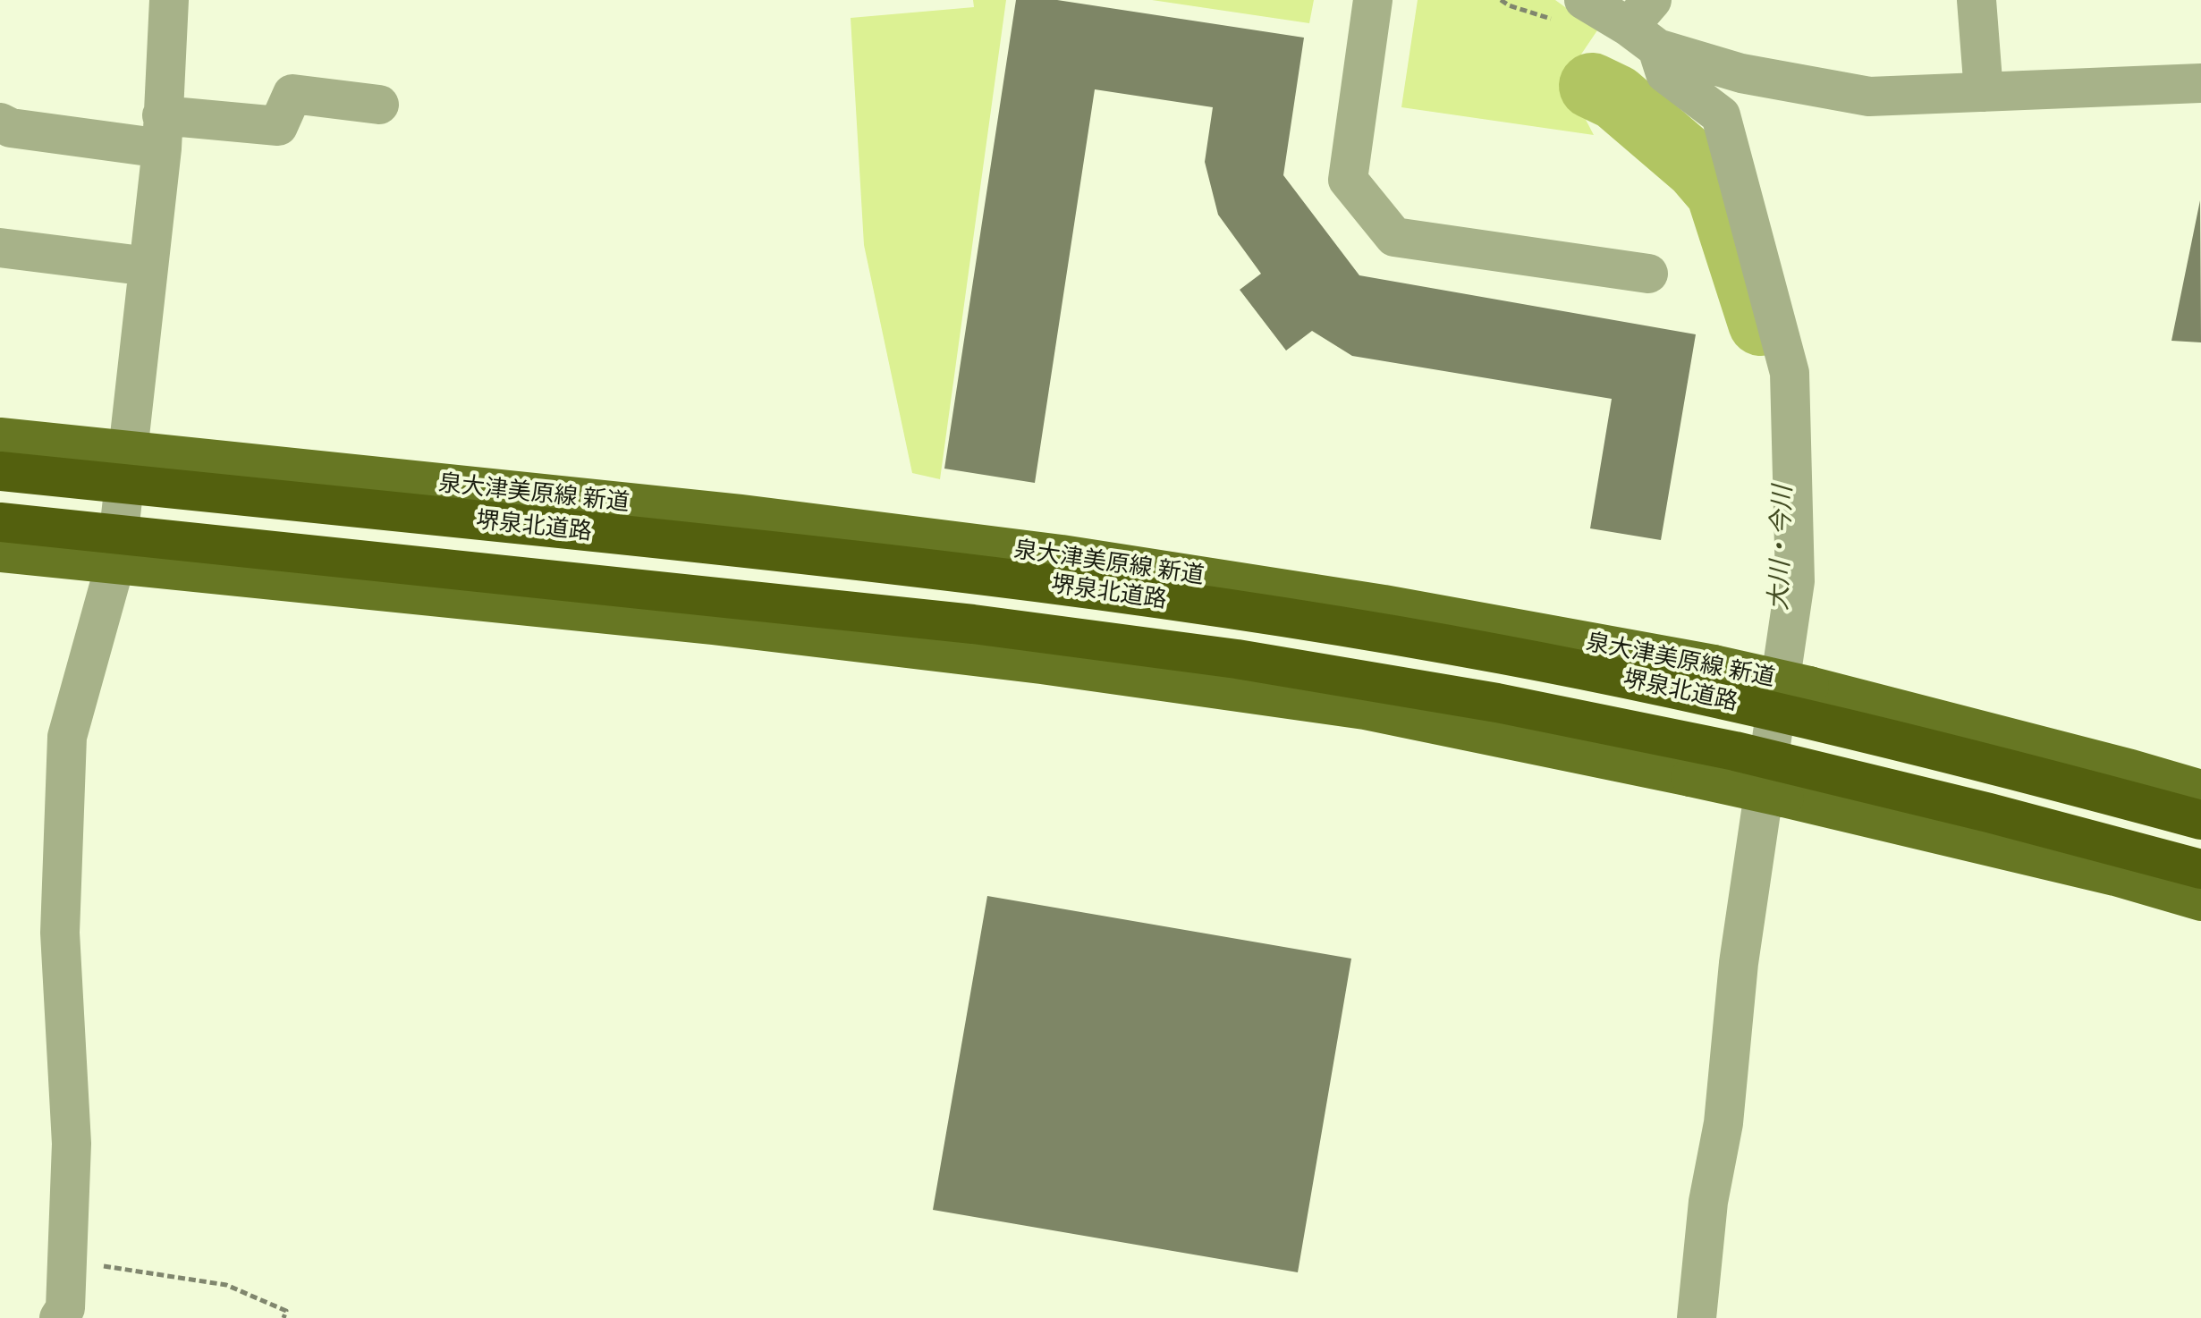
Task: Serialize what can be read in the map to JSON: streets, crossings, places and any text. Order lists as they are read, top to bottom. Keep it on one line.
{"streets":{"highway":["堺泉北道路"],"main road":["泉大津美原線 新道"]},"water":["大川・今川"]}
